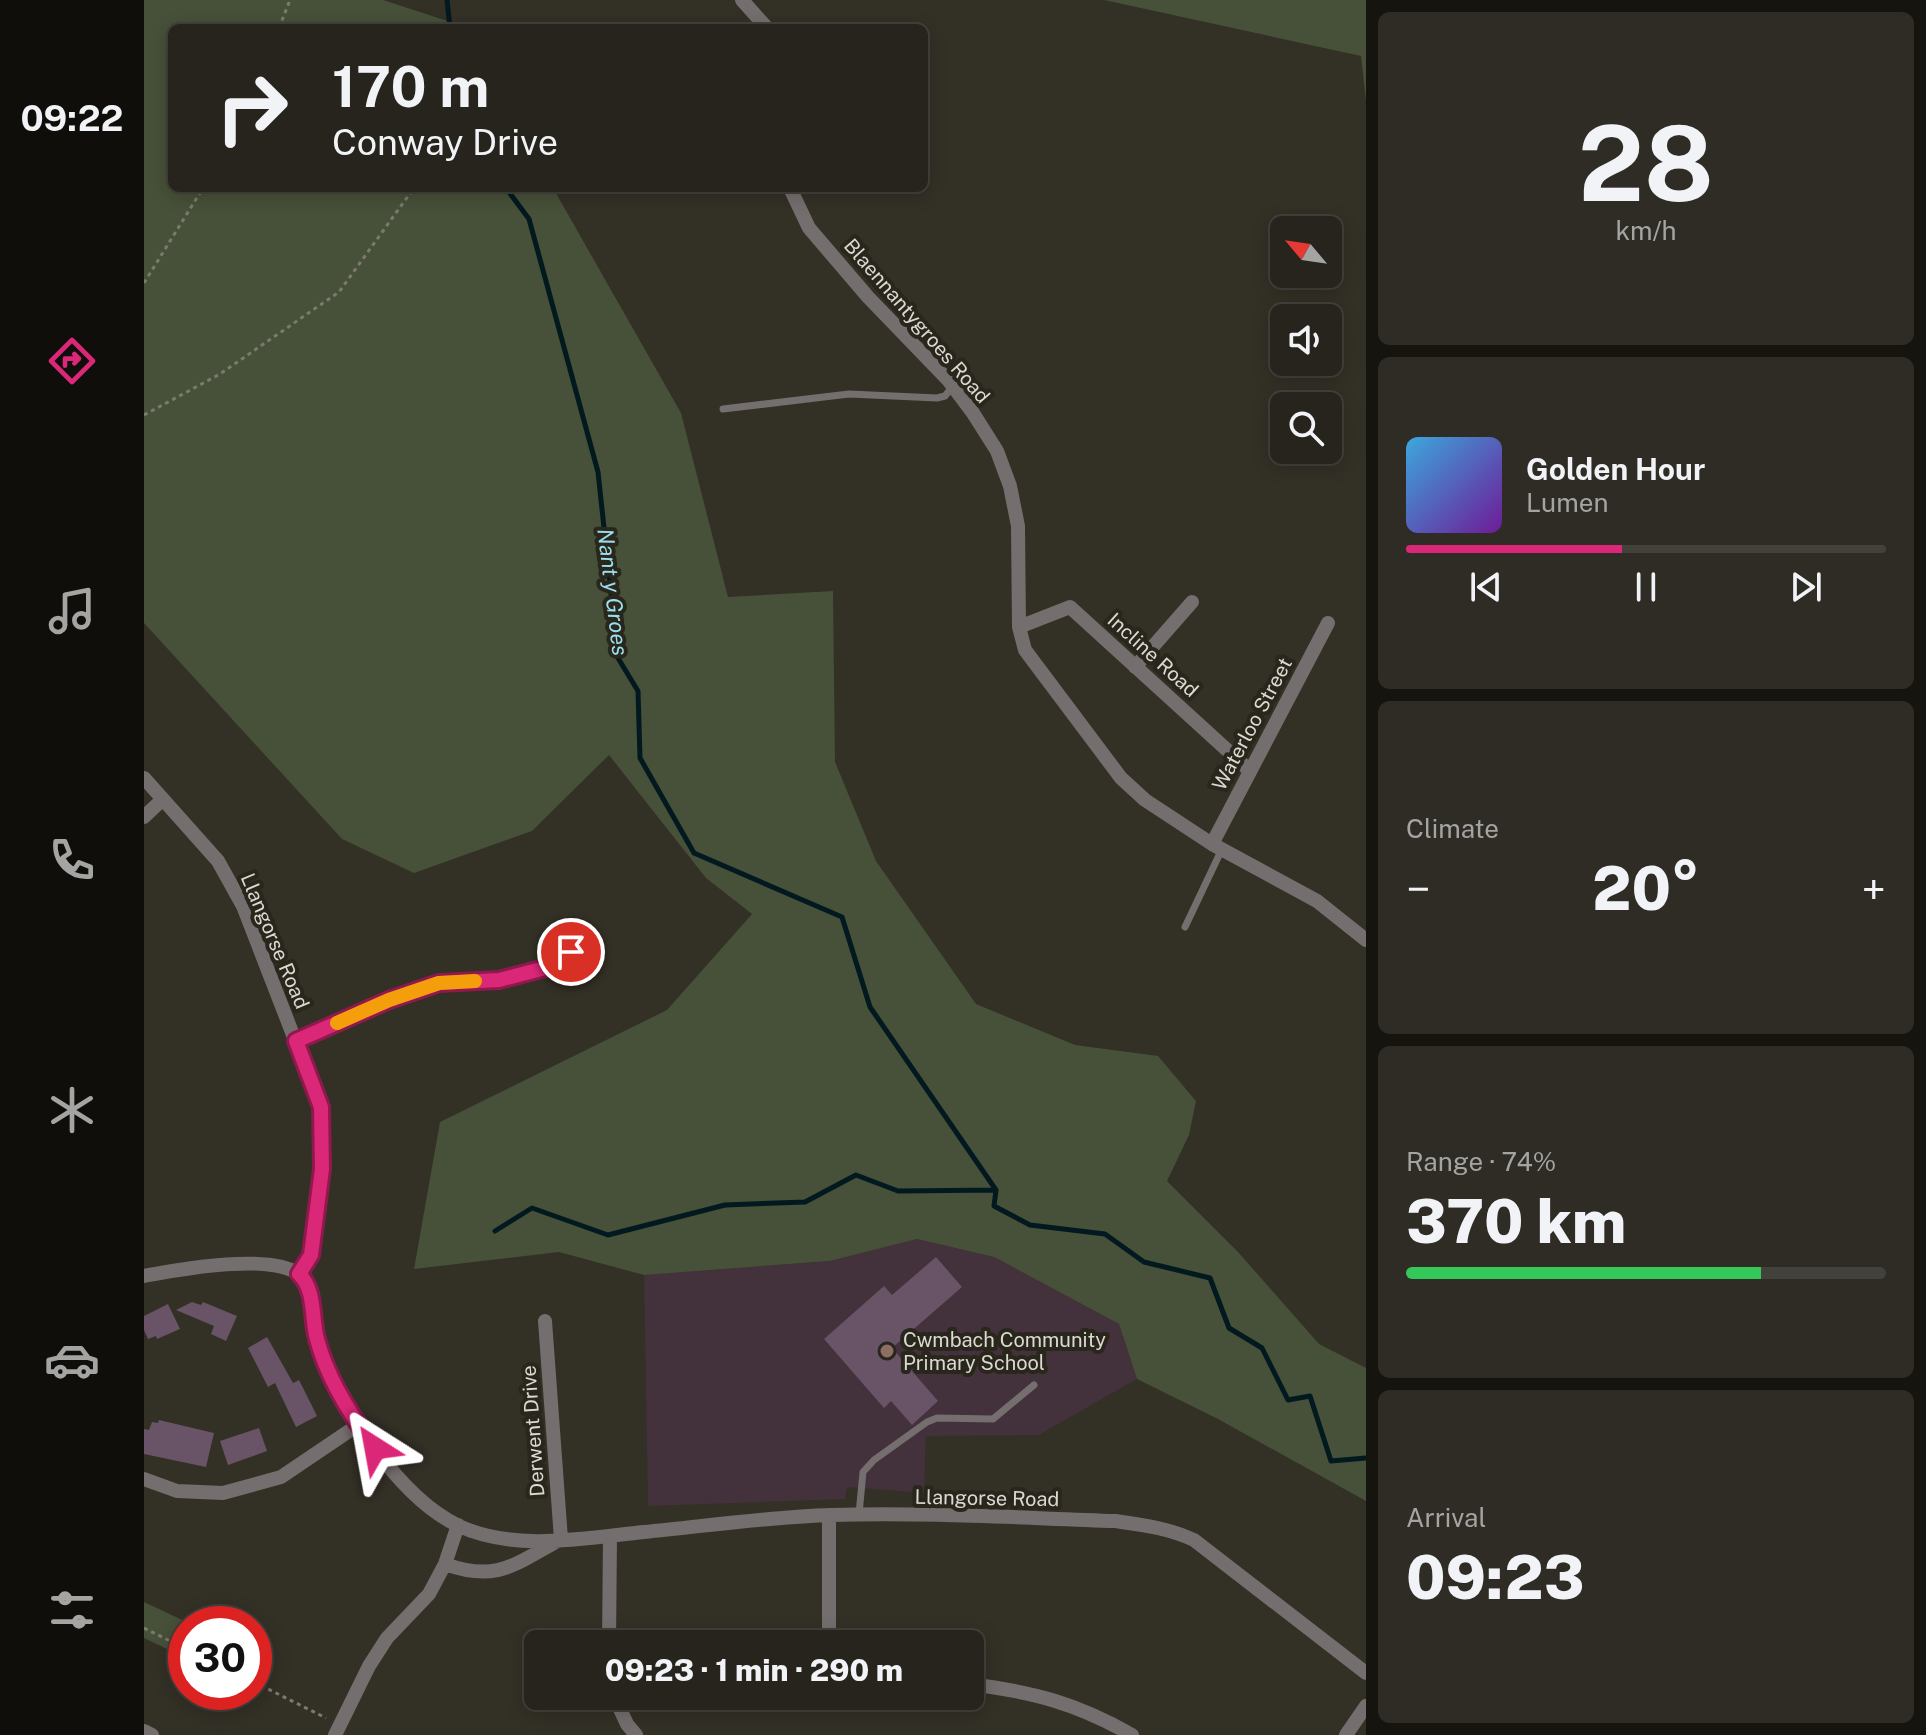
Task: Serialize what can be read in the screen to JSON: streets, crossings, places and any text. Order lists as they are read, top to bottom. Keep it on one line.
{"streets":{"street":["Blaennantygroes Road","Incline Road","Waterloo Street","Llangorse Road","Derwent Drive"]},"crossings":[["Blaennantygroes Road","Incline Road"],["Blaennantygroes Road","Waterloo Street"],["Incline Road","Waterloo Street"],["Llangorse Road","Derwent Drive"]],"water":["Nant y Groes"],"places":["Cwmbach Community Primary School"],"north":"top left","page":{"tabs":"09:22","tile":[["28","km/h"],"Climate",["Range · 74%","370 km"],["Arrival","09:23"]],"turn":["170 m","Conway Drive"],"song":["Golden Hour","Lumen"],"heat":["−","20°","+"],"limit":"30","trip":"09:23 · 1 min · 290 m"}}
